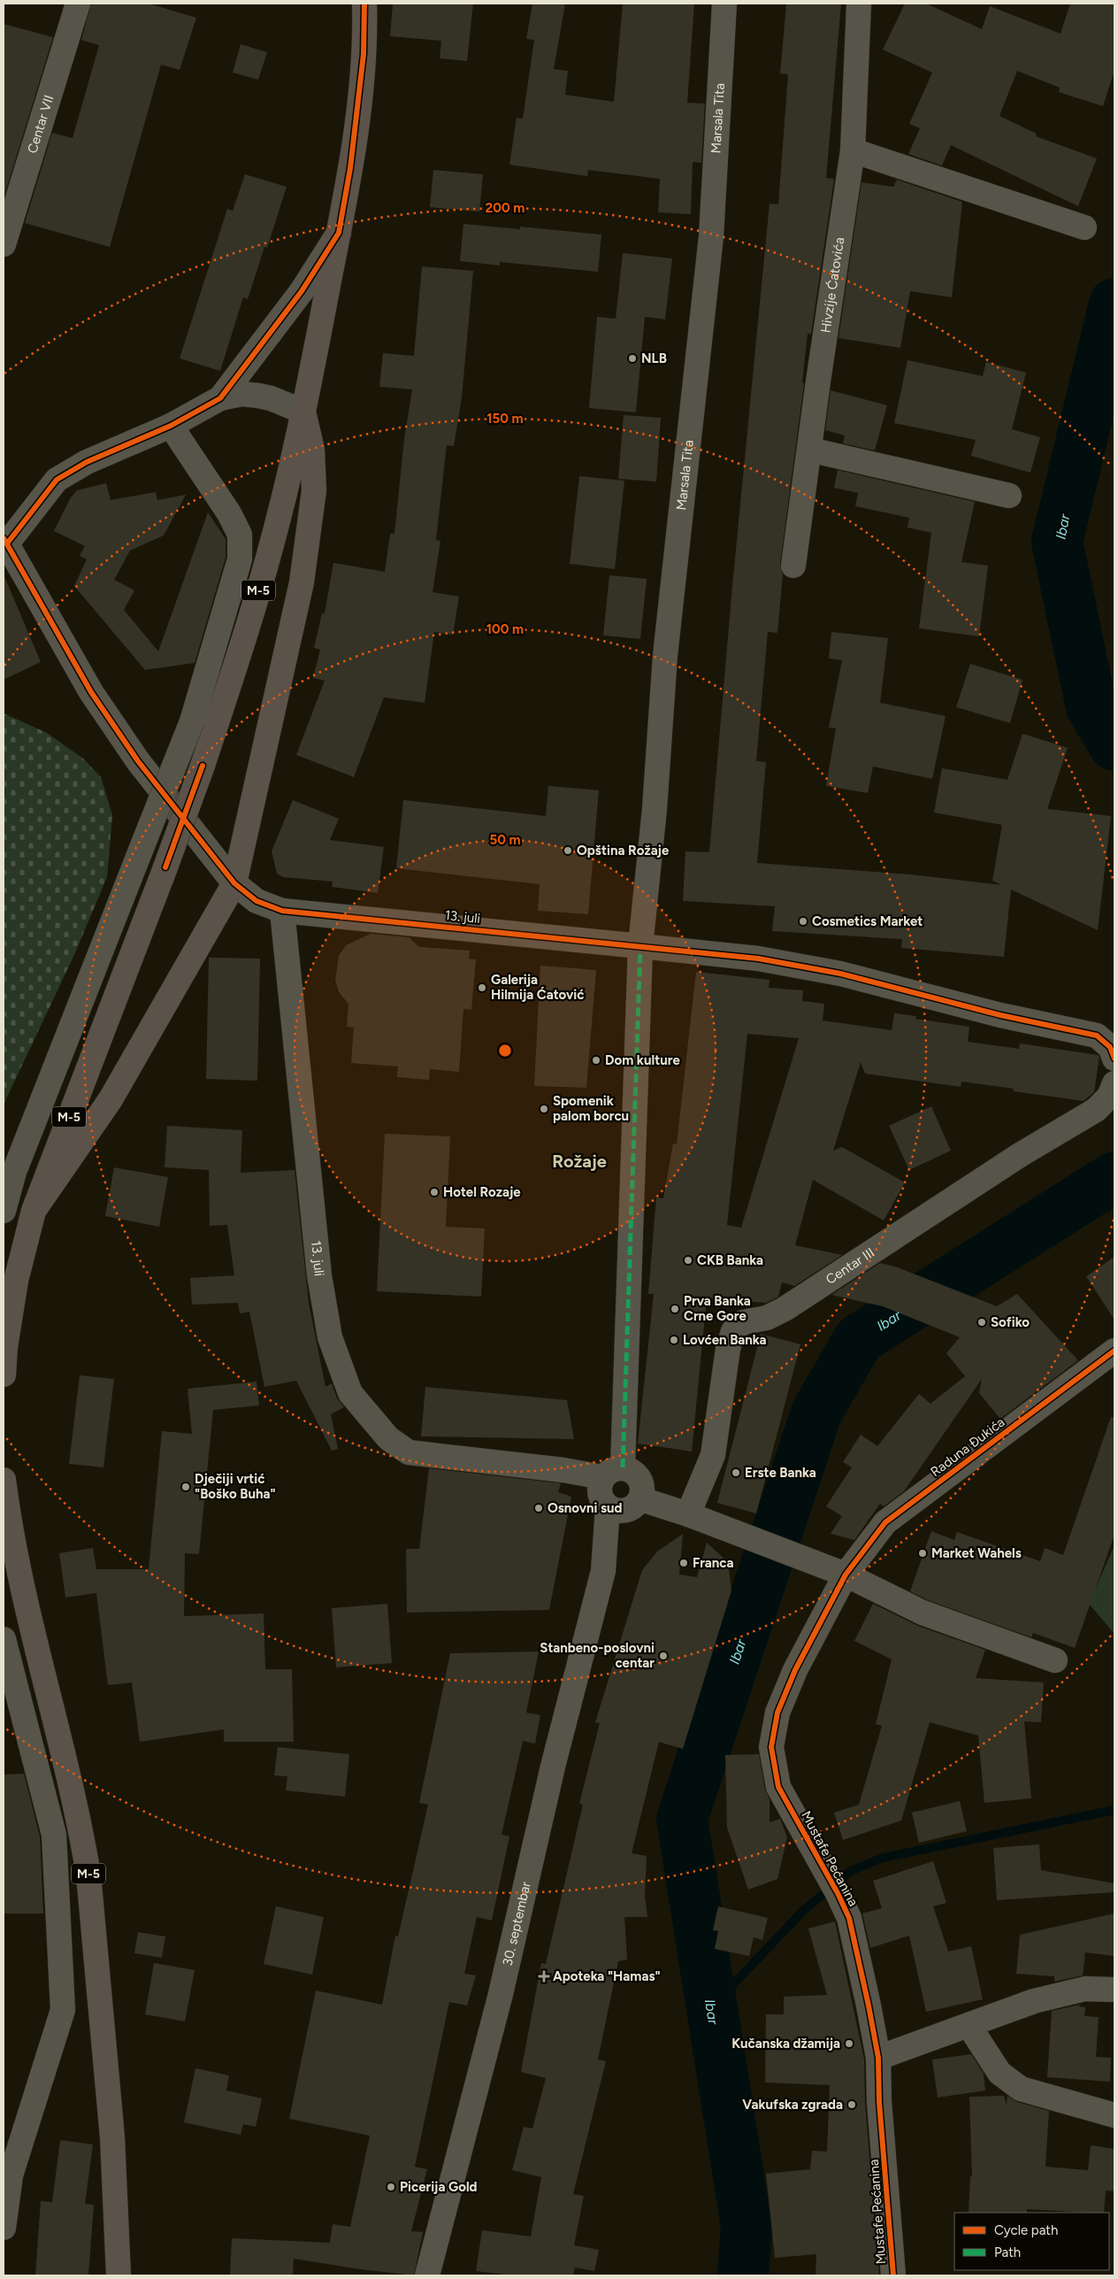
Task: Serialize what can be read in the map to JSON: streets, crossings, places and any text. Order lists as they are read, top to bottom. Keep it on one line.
{"streets":{"main road":["M-5"],"street":["Marsala Tita","Centar VII","Hivzije Ćatovića","13. juli","Centar III","Raduna Ðukića","Mustafe Pećanina","30. septembar"]},"crossings":[["Marsala Tita","13. juli"],["Marsala Tita","30. septembar"],["13. juli","30. septembar"],["Raduna Ðukića","Mustafe Pećanina"]],"districts":["Rožaje"],"water":["Ibar"],"places":{"other":["NLB","Opština Rožaje","Cosmetics Market","Galerija Hilmija Ćatović","Dom kulture","Spomenik palom borcu","Hotel Rozaje","CKB Banka","Prva Banka Crne Gore","Sofiko","Lovćen Banka","Erste Banka","Dječiji vrtić \"Boško Buha\"","Osnovni sud","Market Wahels","Franca","Stanbeno-poslovni centar","Kučanska džamija","Vakufska zgrada","Picerija Gold"],"health":["Apoteka \"Hamas\""]},"legend":["Cycle path","Path"],"rings":["200 m","150 m","100 m","50 m"]}
